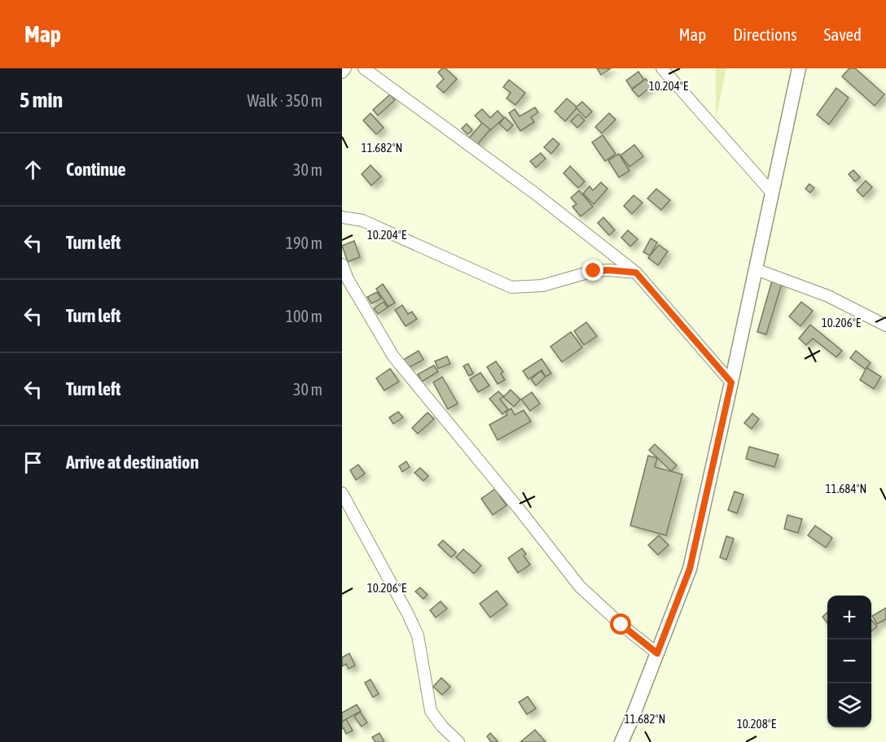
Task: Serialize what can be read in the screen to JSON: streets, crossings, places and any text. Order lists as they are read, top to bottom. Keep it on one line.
{"page":{"header":"Map","nav":["Map","Directions","Saved"],"heading":["5 min","Walk · 350 m"],"list":[["Continue","30 m"],["Turn left","190 m"],["Turn left","100 m"],["Turn left","30 m"],"Arrive at destination"],"map_buttons":["+","−"]},"coordinates":["10.204°E","11.682°N","10.206°E","11.684°N","10.208°E"]}
